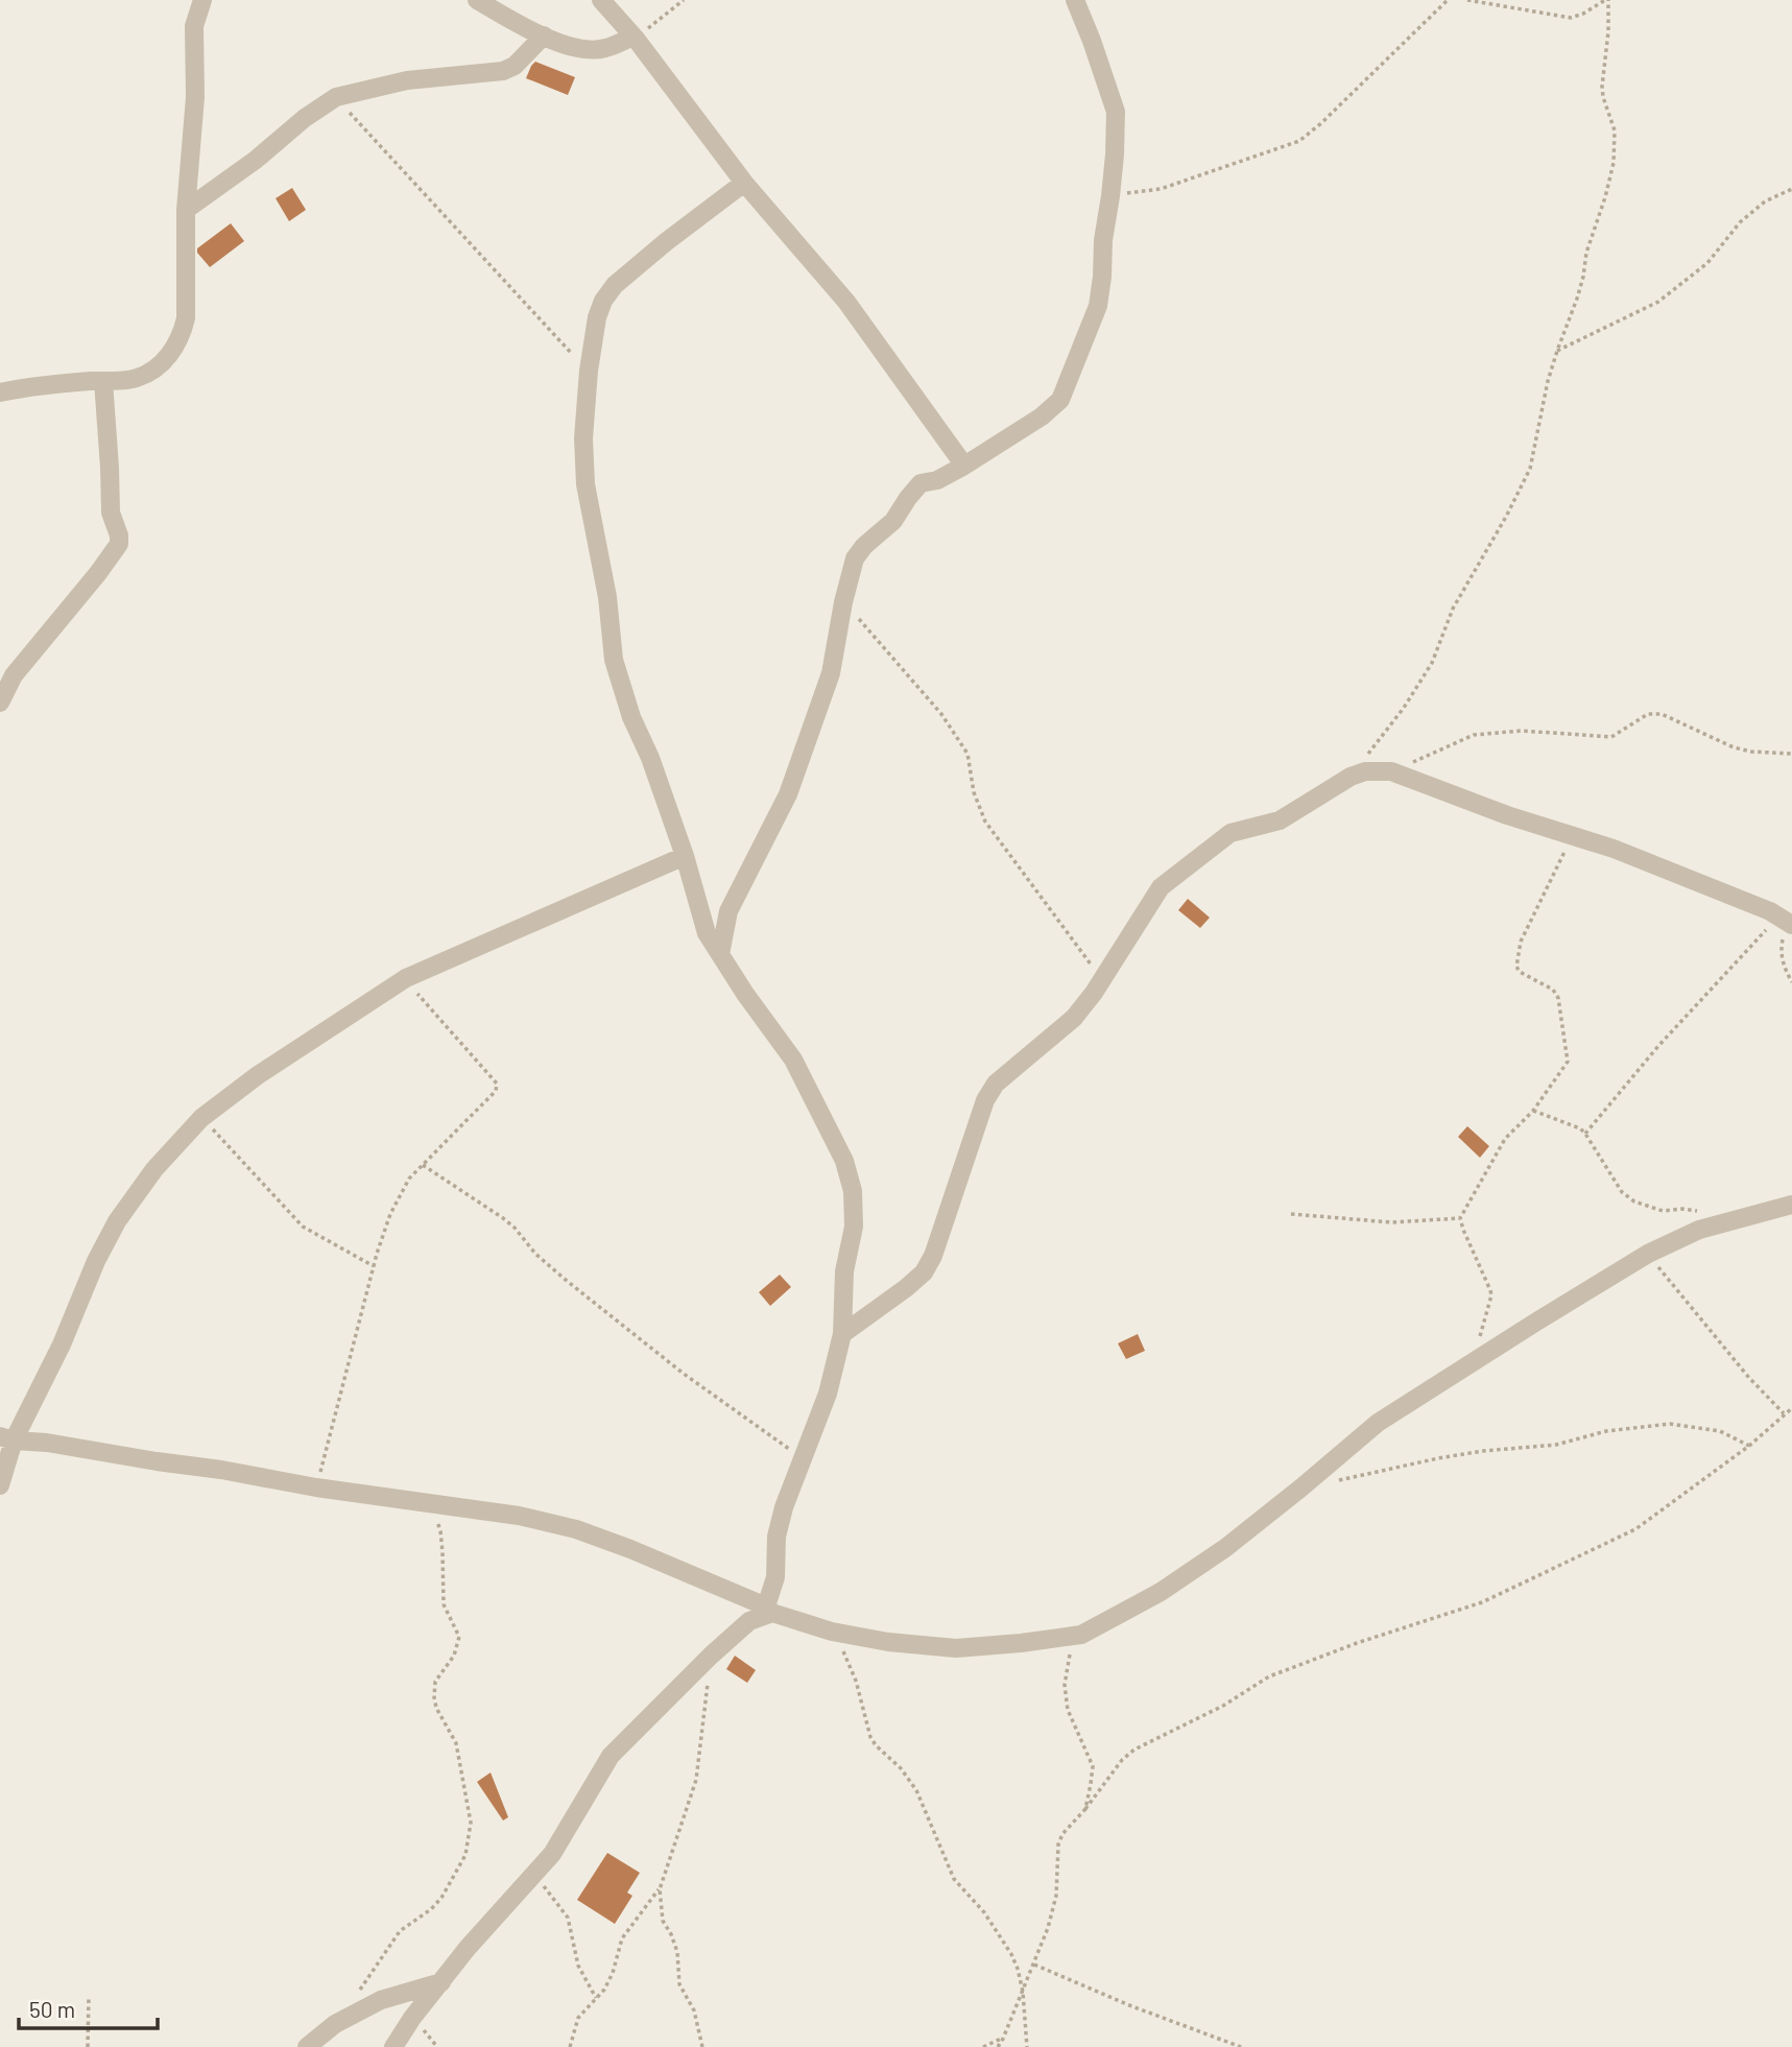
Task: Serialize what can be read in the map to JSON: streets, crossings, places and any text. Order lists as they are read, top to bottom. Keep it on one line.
{"scale_bar":"50 m"}
